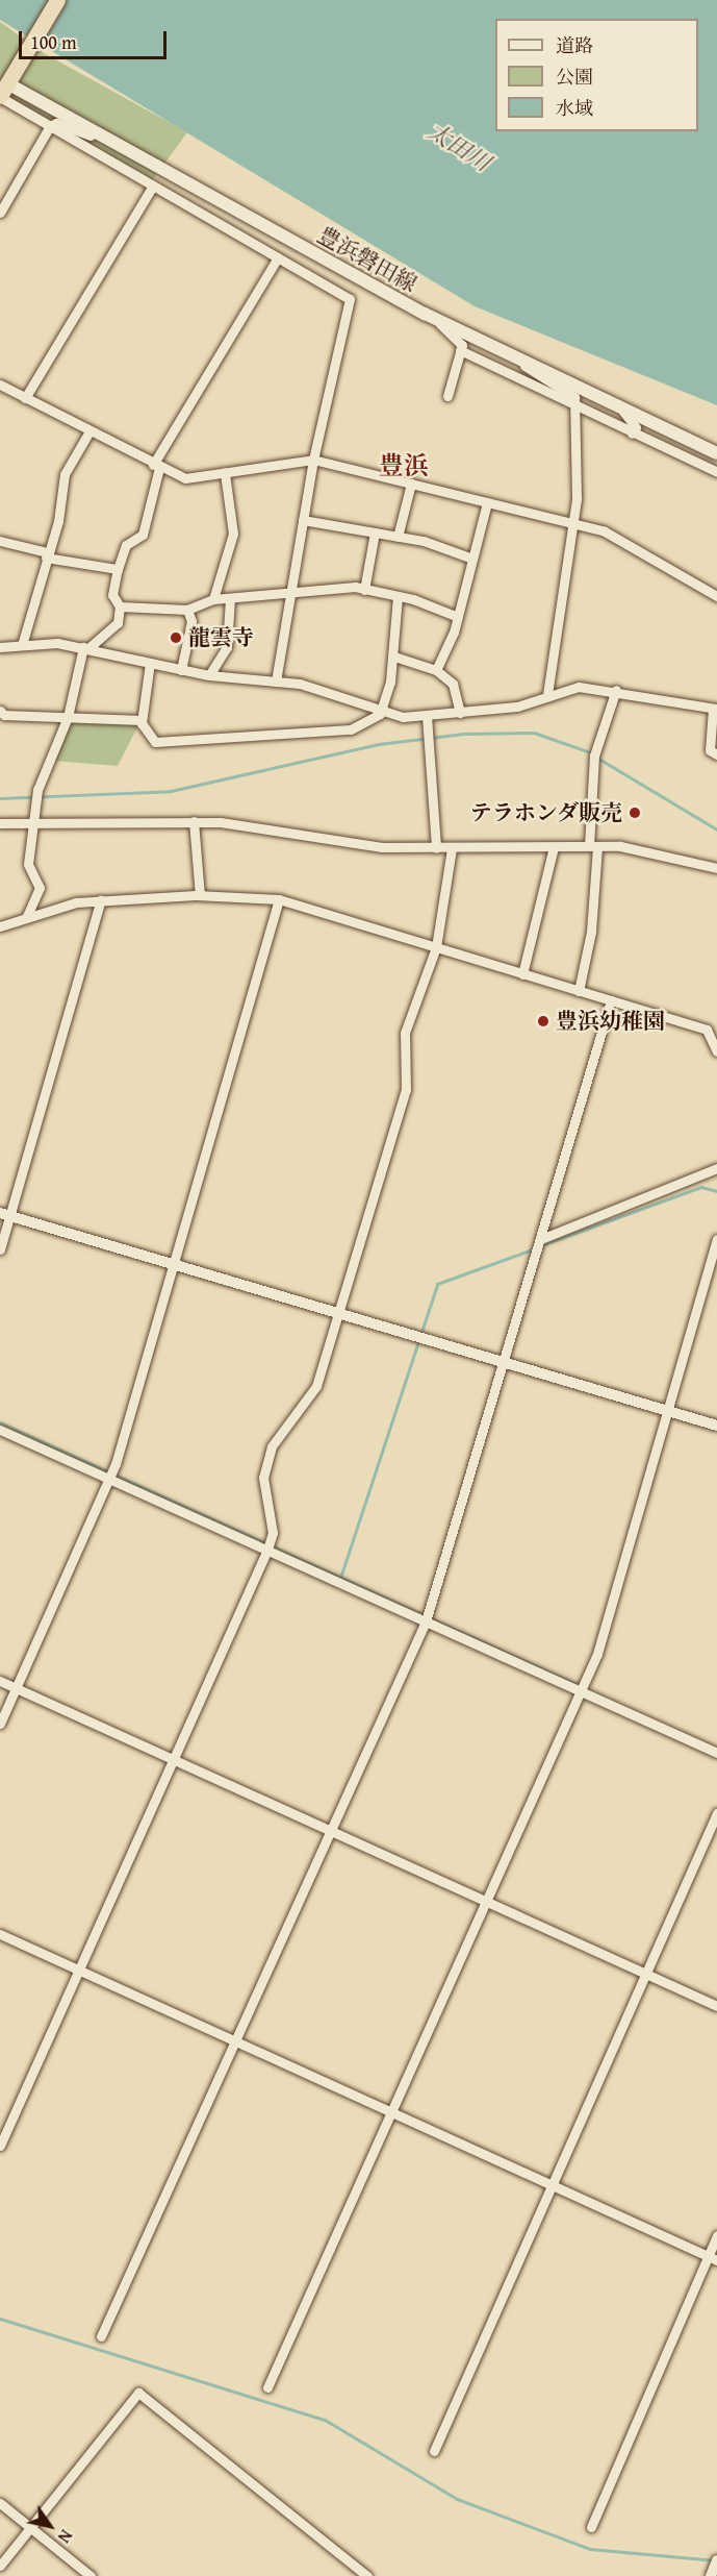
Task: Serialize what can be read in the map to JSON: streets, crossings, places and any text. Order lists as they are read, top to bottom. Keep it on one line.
{"streets":{"main road":["豊浜磐田線"]},"districts":["豊浜"],"water":["太田川"],"places":["龍雲寺","テラホンダ販売","豊浜幼稚園"],"legend":["道路","公園","水域"],"scale_bar":"100 m","north":"bottom right"}
